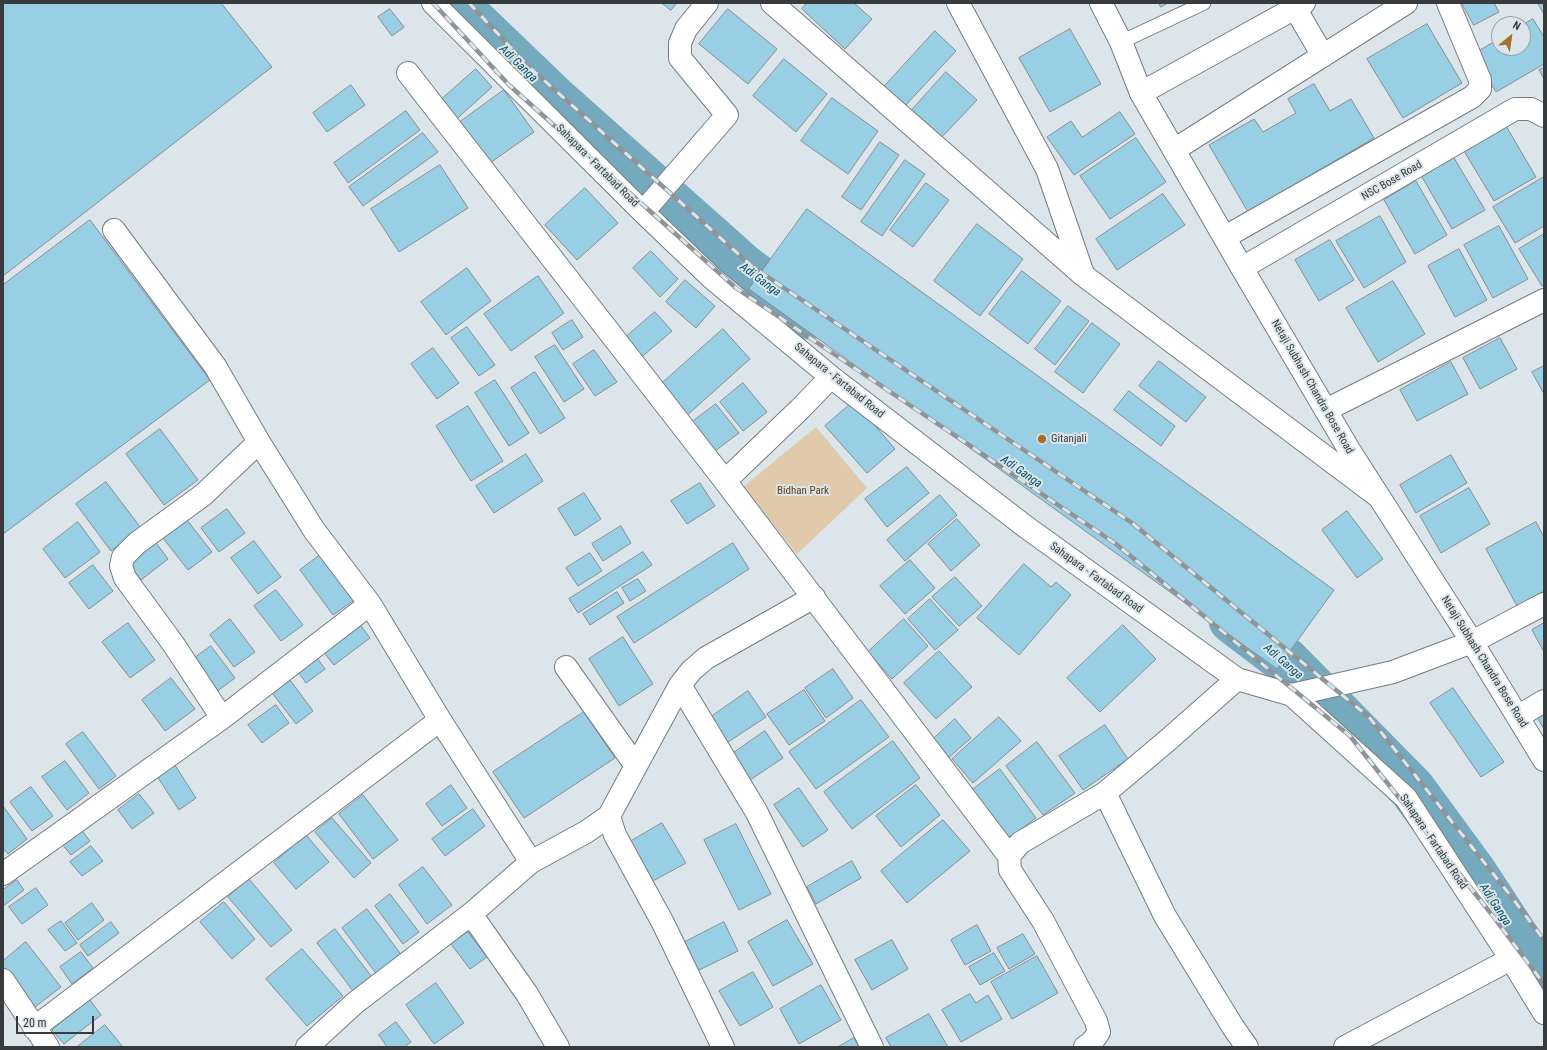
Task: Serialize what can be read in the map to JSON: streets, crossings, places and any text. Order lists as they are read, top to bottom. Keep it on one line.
{"streets":{"street":["Sahapara - Fartabad Road","NSC Bose Road","Netaji Subhash Chandra Bose Road"]},"crossings":[["NSC Bose Road","Netaji Subhash Chandra Bose Road"]],"water":["Adi Ganga"],"parks":["Bidhan Park"],"places":["Gitanjali"],"scale_bar":"20 m","north":"top right"}
